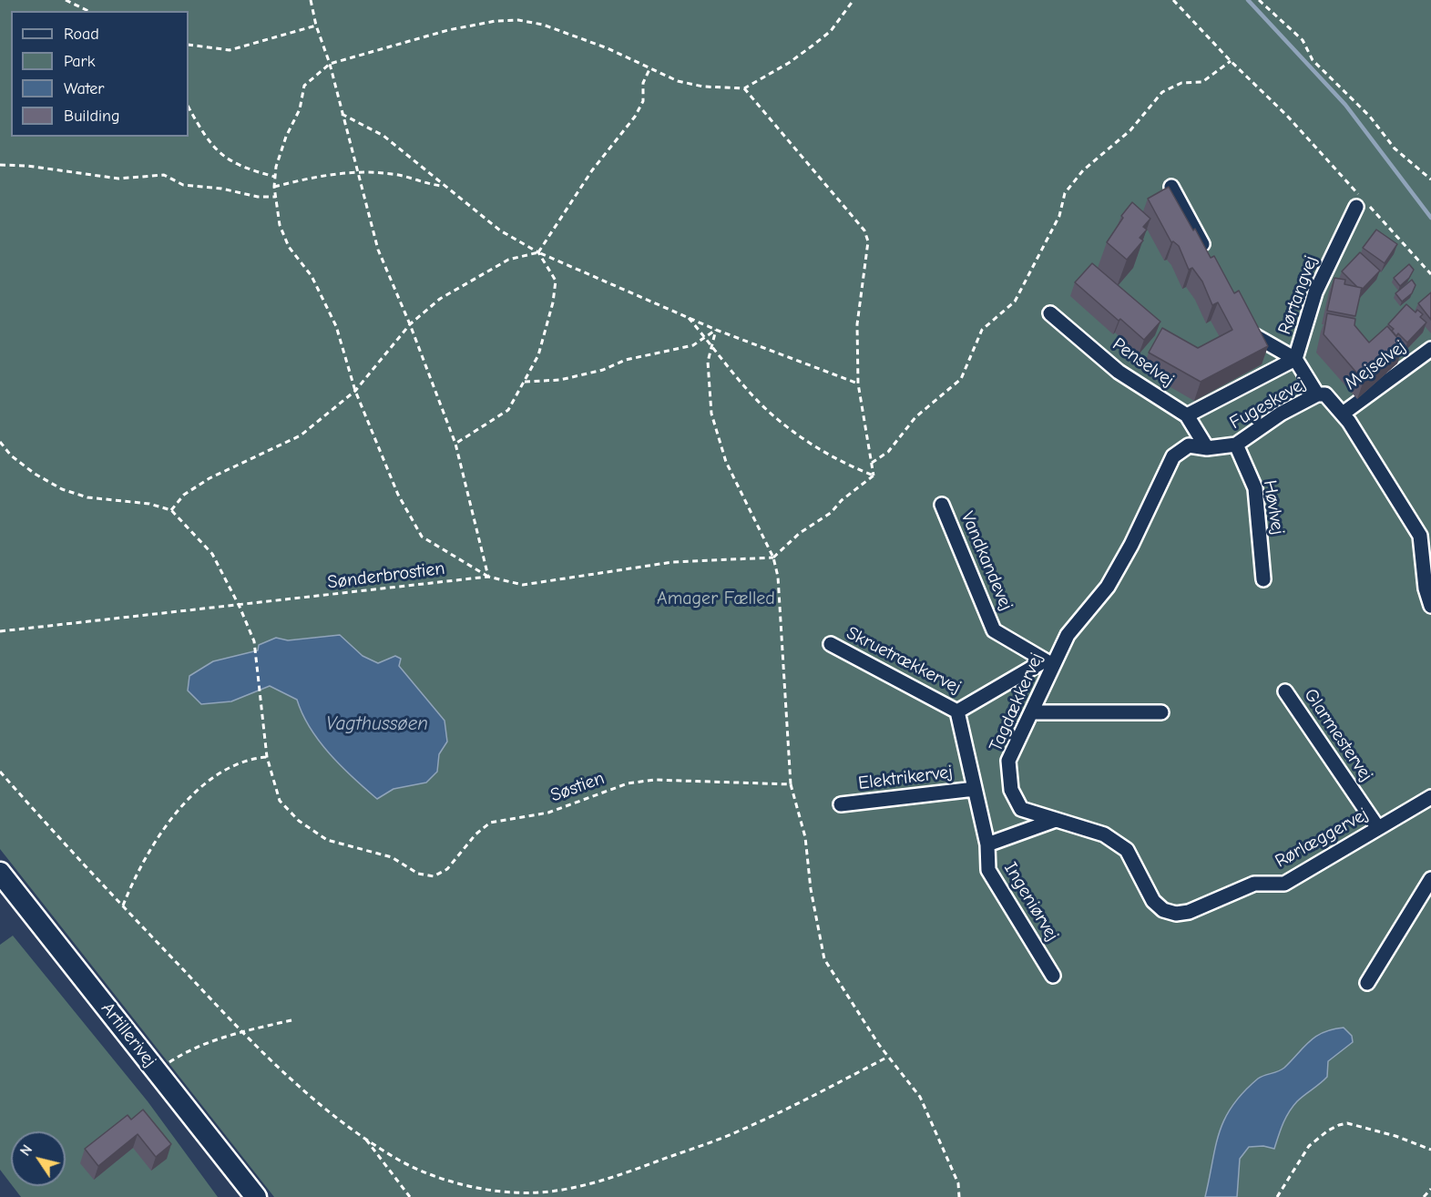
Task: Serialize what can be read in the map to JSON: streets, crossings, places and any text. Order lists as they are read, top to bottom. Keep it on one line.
{"streets":{"street":["Rørtangvej","Penselvej","Mejselvej","Fugeskevej","Høvlvej","Vandkandevej","Skruetrækkervej","Tagdækkervej","Glarmestervej","Elektrikervej","Rørlæggervej","Ingeniørvej","Artillerivej"],"path":["Sønderbrostien","Søstien"]},"crossings":[["Rørtangvej","Fugeskevej"],["Penselvej","Fugeskevej"],["Mejselvej","Fugeskevej"],["Fugeskevej","Høvlvej"],["Fugeskevej","Tagdækkervej"],["Vandkandevej","Skruetrækkervej"],["Vandkandevej","Tagdækkervej"],["Sønderbrostien","Søstien"],["Skruetrækkervej","Tagdækkervej"],["Skruetrækkervej","Ingeniørvej"],["Tagdækkervej","Rørlæggervej"],["Glarmestervej","Rørlæggervej"],["Elektrikervej","Ingeniørvej"]],"water":["Vagthussøen"],"parks":["Amager Fælled"],"legend":["Road","Park","Water","Building"],"north":"top left"}
